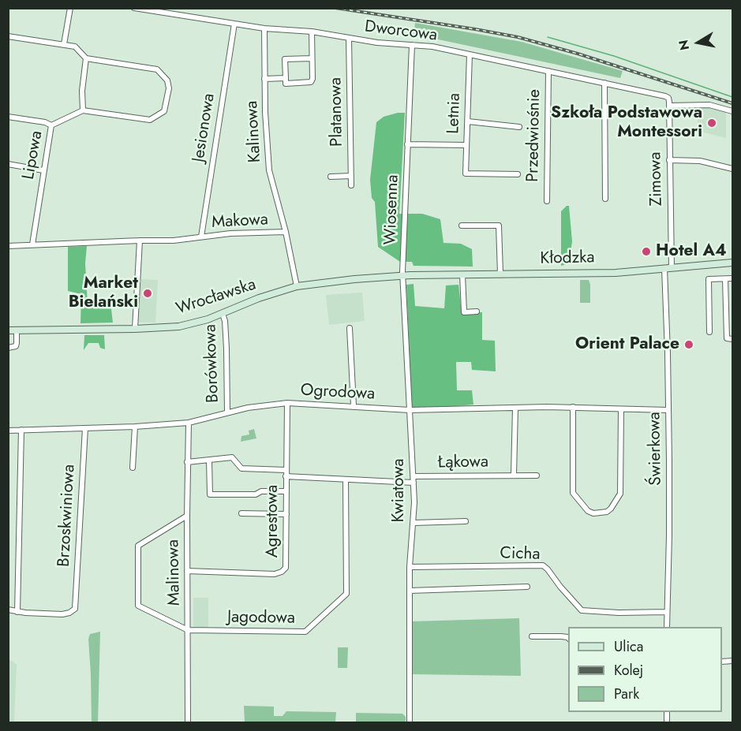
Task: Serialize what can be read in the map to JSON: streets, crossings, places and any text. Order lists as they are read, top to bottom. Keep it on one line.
{"streets":{"main road":["Kłodzka","Wrocławska"],"street":["Dworcowa","Platanowa","Letnia","Jesionowa","Kalinowa","Przedwiośnie","Lipowa","Zimowa","Wiosenna","Makowa","Borówkowa","Ogrodowa","Świerkowa","Łąkowa","Kwiatowa","Brzoskwiniowa","Agrestowa","Cicha","Malinowa","Jagodowa"]},"crossings":[["Dworcowa","Platanowa"],["Dworcowa","Letnia"],["Dworcowa","Jesionowa"],["Dworcowa","Kalinowa"],["Dworcowa","Przedwiośnie"],["Dworcowa","Zimowa"],["Dworcowa","Wiosenna"],["Jesionowa","Makowa"],["Kalinowa","Makowa"],["Lipowa","Makowa"],["Zimowa","Kłodzka"],["Zimowa","Świerkowa"],["Wiosenna","Kłodzka"],["Wiosenna","Wrocławska"],["Wiosenna","Kwiatowa"],["Makowa","Wrocławska"],["Kłodzka","Wrocławska"],["Kłodzka","Świerkowa"],["Kłodzka","Kwiatowa"],["Wrocławska","Borówkowa"],["Wrocławska","Kwiatowa"],["Borówkowa","Ogrodowa"],["Ogrodowa","Świerkowa"],["Ogrodowa","Kwiatowa"],["Ogrodowa","Brzoskwiniowa"],["Ogrodowa","Agrestowa"],["Ogrodowa","Malinowa"],["Świerkowa","Cicha"],["Łąkowa","Kwiatowa"],["Kwiatowa","Cicha"],["Agrestowa","Malinowa"],["Malinowa","Jagodowa"]],"places":["Szkoła Podstawowa Montessori","Hotel A4","Market Bielański","Orient Palace"],"legend":["Ulica","Kolej","Park"],"north":"left"}
